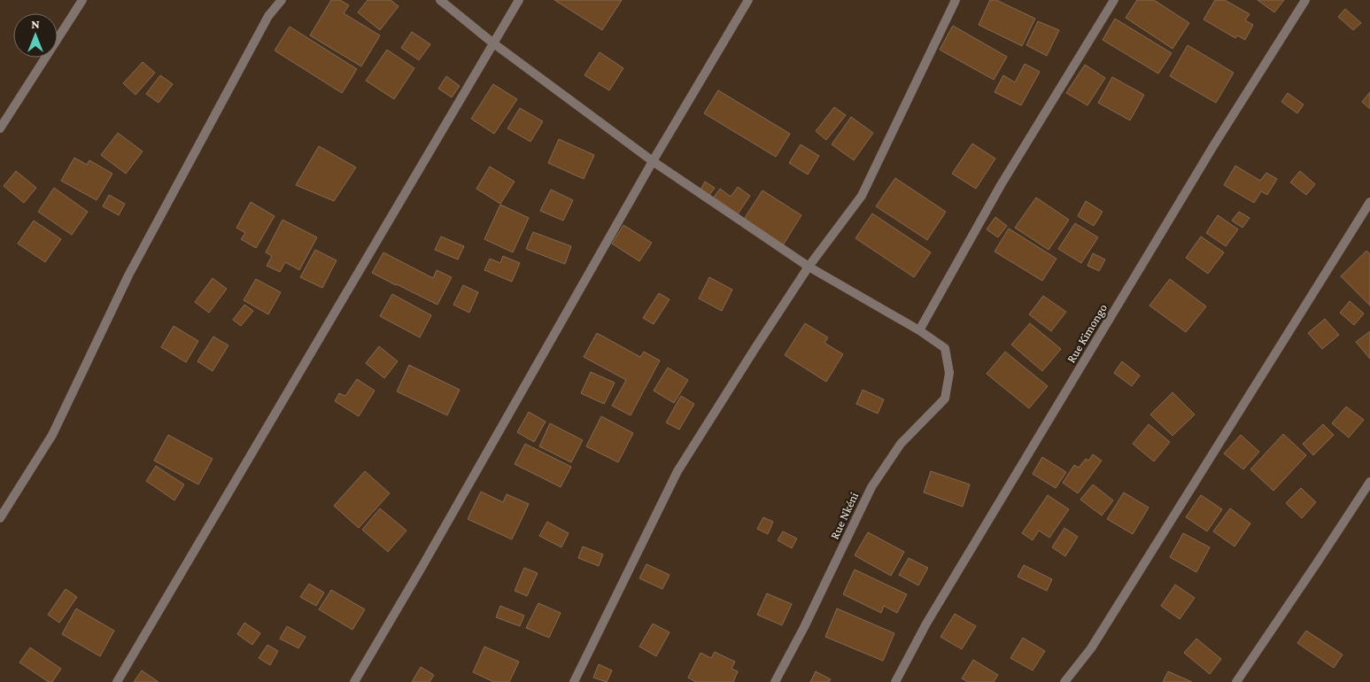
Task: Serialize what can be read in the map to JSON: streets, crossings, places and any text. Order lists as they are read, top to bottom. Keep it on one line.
{"streets":{"street":["Rue Kimongo","Rue Nkéni"]},"north":"top"}
